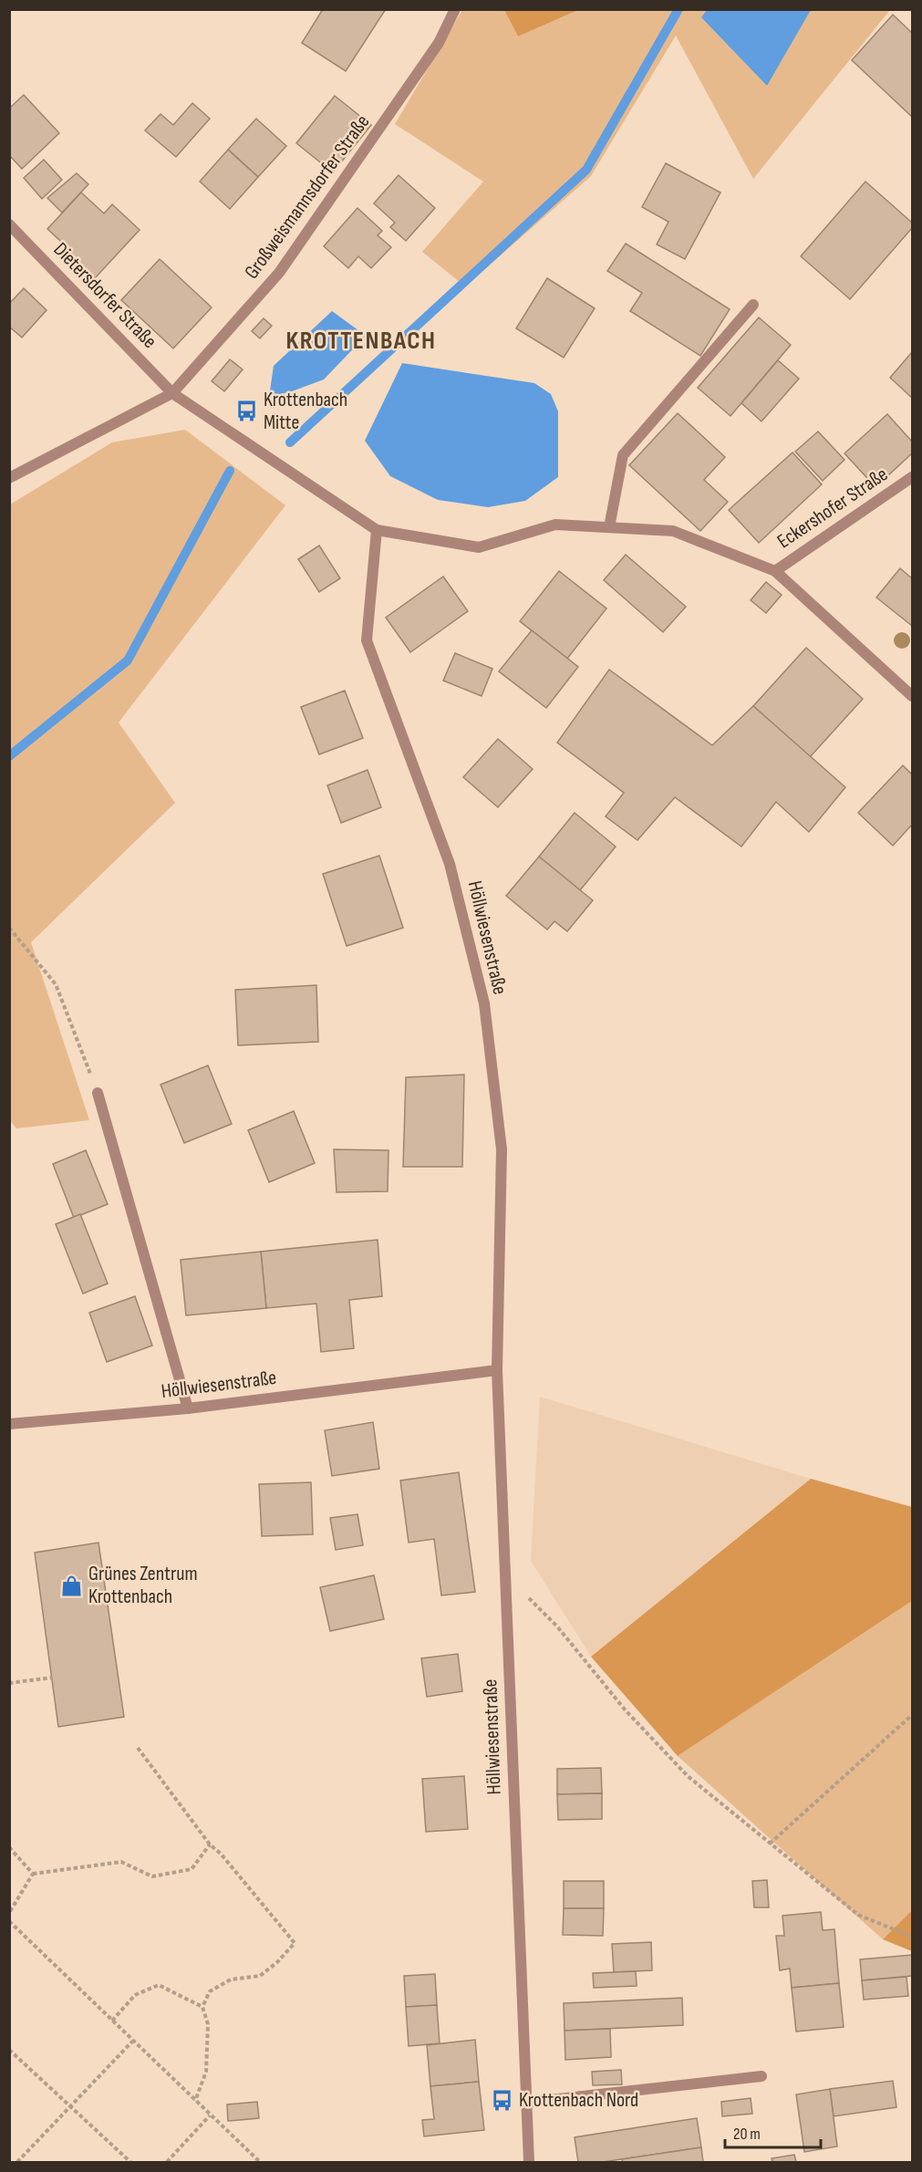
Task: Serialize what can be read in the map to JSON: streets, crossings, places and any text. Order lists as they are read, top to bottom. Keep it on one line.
{"streets":{"street":["Großweismannsdorfer Straße","Dietersdorfer Straße","Eckershofer Straße","Höllwiesenstraße"]},"crossings":[["Großweismannsdorfer Straße","Dietersdorfer Straße"],["Dietersdorfer Straße","Höllwiesenstraße"]],"districts":["KROTTENBACH"],"places":{"bus stop":["Krottenbach Mitte","Krottenbach Nord"],"shop":["Grünes Zentrum Krottenbach"]},"scale_bar":"20 m"}
